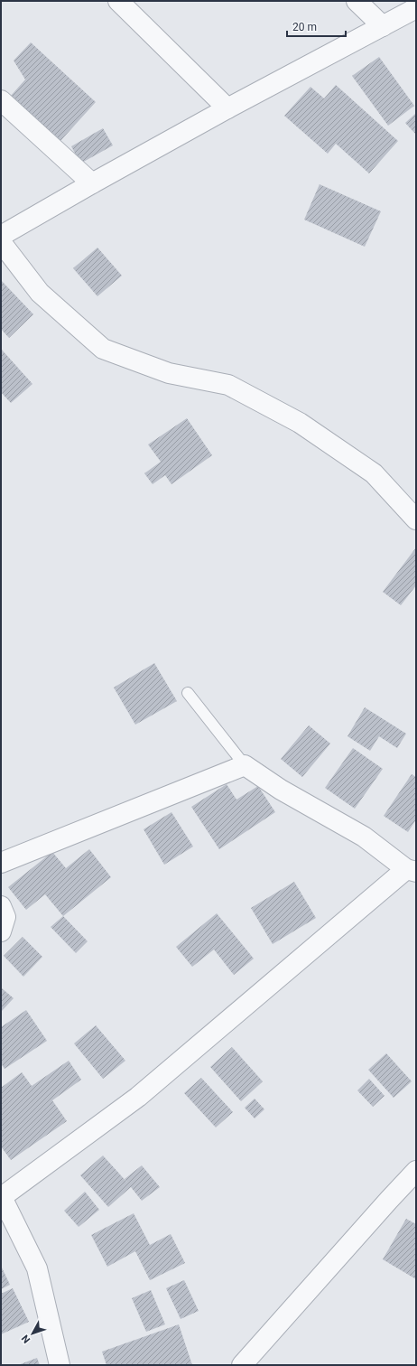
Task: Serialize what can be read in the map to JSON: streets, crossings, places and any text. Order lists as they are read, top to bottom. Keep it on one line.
{"scale_bar":"20 m","north":"bottom left"}
